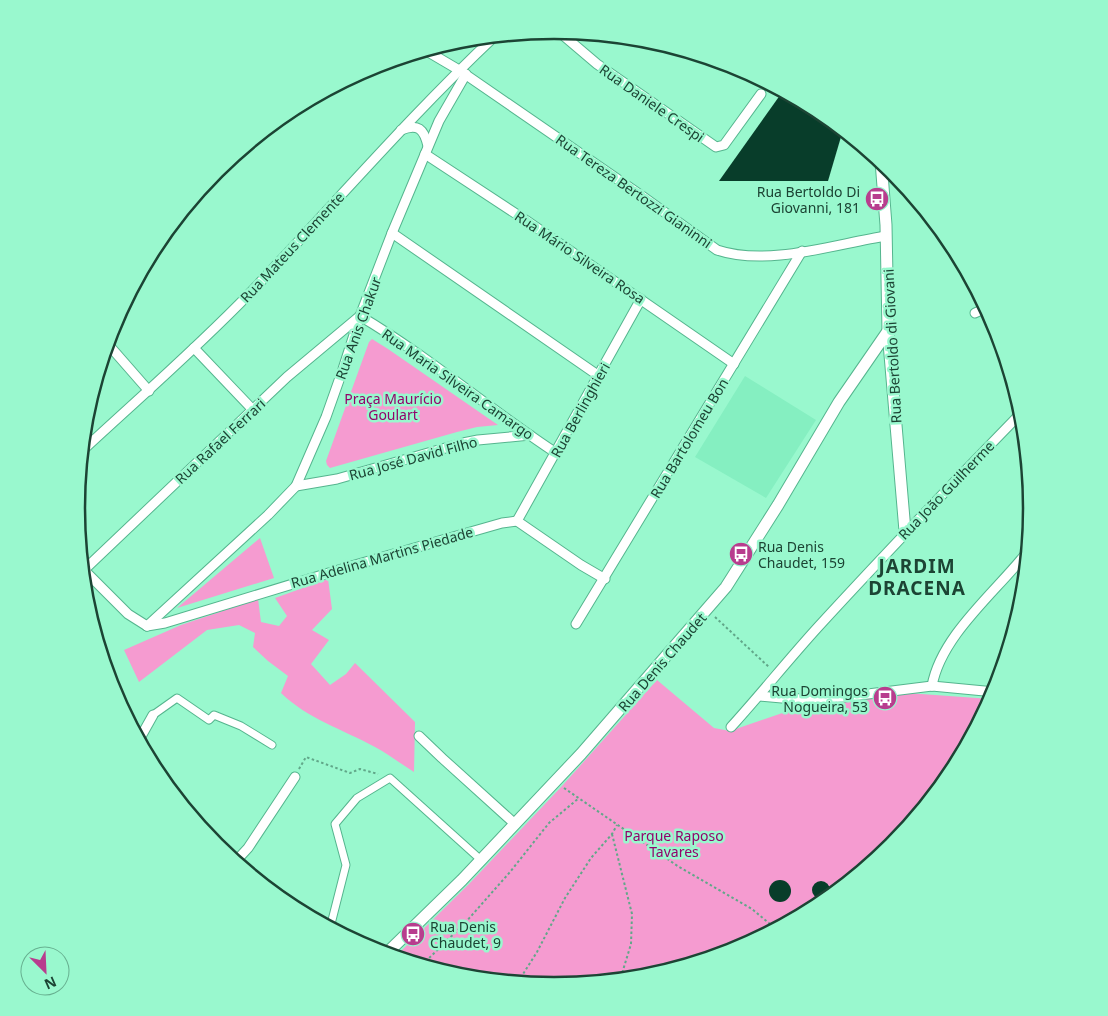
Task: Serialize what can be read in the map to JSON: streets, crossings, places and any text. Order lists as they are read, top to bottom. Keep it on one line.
{"streets":{"street":["Rua Daniele Crespi","Rua Tereza Bertozzi Gianinni","Rua Mateus Clemente","Rua Mário Silveira Rosa","Rua Anis Chakur","Rua Bertoldo di Giovani","Rua Maria Silveira Camargo","Rua Berlinghieri","Rua Bartolomeu Bon","Rua Rafael Ferrari","Rua José David Filho","Rua João Guilherme","Rua Adelina Martins Piedade","Rua Denis Chaudet"]},"crossings":[["Rua Tereza Bertozzi Gianinni","Rua Mateus Clemente"],["Rua Tereza Bertozzi Gianinni","Rua Anis Chakur"],["Rua Tereza Bertozzi Gianinni","Rua Bertoldo di Giovani"],["Rua Tereza Bertozzi Gianinni","Rua Bartolomeu Bon"],["Rua Mateus Clemente","Rua Anis Chakur"],["Rua Mário Silveira Rosa","Rua Anis Chakur"],["Rua Mário Silveira Rosa","Rua Berlinghieri"],["Rua Mário Silveira Rosa","Rua Bartolomeu Bon"],["Rua Anis Chakur","Rua Maria Silveira Camargo"],["Rua Anis Chakur","Rua Rafael Ferrari"],["Rua Anis Chakur","Rua José David Filho"],["Rua Anis Chakur","Rua Adelina Martins Piedade"],["Rua Bertoldo di Giovani","Rua João Guilherme"],["Rua Bertoldo di Giovani","Rua Denis Chaudet"],["Rua Maria Silveira Camargo","Rua Berlinghieri"],["Rua Maria Silveira Camargo","Rua Rafael Ferrari"],["Rua Maria Silveira Camargo","Rua José David Filho"],["Rua Berlinghieri","Rua Adelina Martins Piedade"]],"districts":["JARDIM DRACENA"],"parks":["Praça Maurício Goulart","Parque Raposo Tavares"],"places":{"bus stop":["Rua Bertoldo Di Giovanni, 181","Rua Denis Chaudet, 159","Rua Domingos Nogueira, 53","Rua Denis Chaudet, 9"]},"north":"bottom right"}
